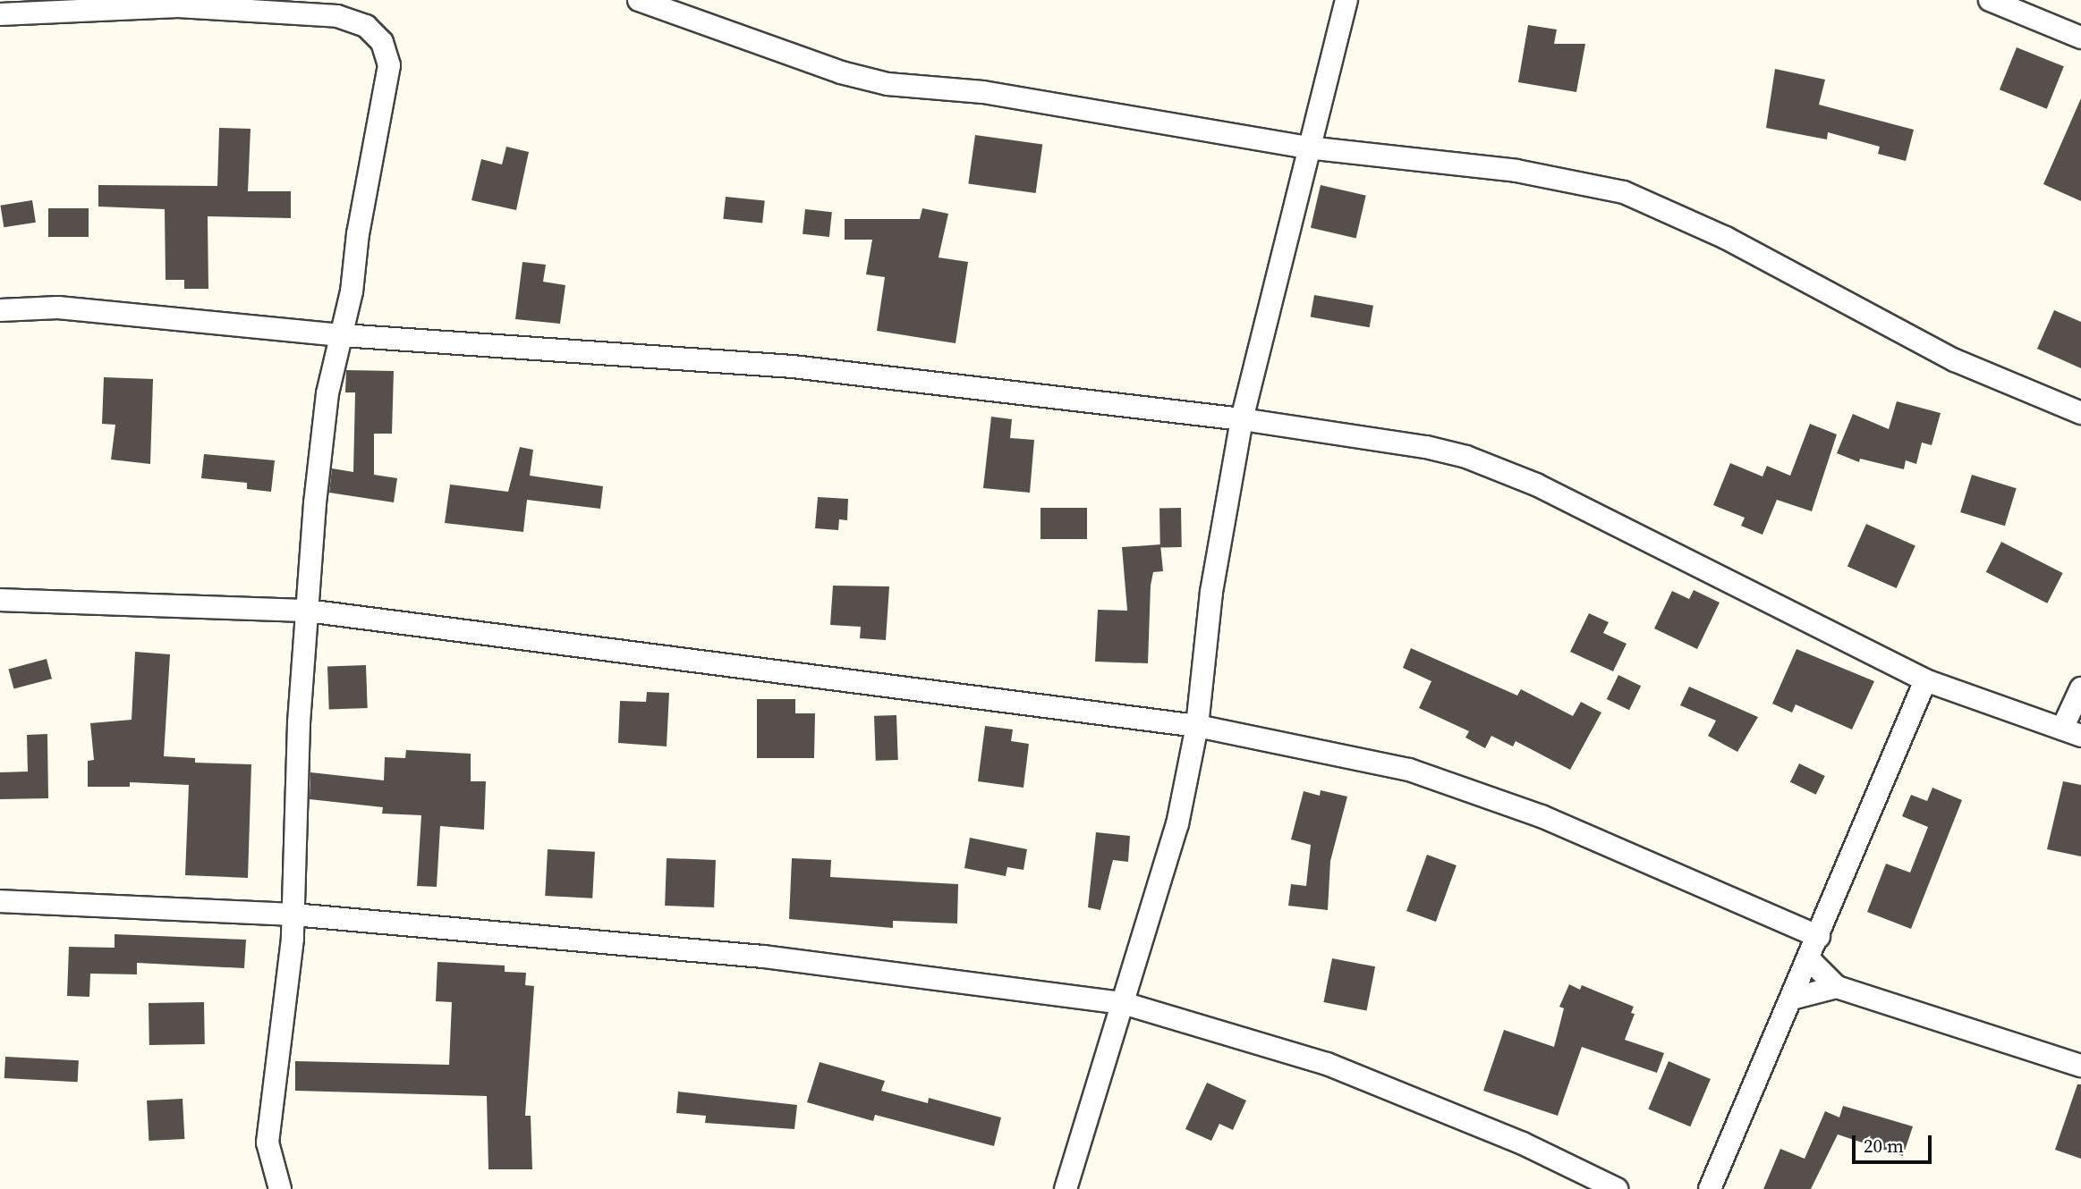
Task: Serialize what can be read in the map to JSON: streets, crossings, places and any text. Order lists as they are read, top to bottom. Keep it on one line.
{"scale_bar":"20 m"}
